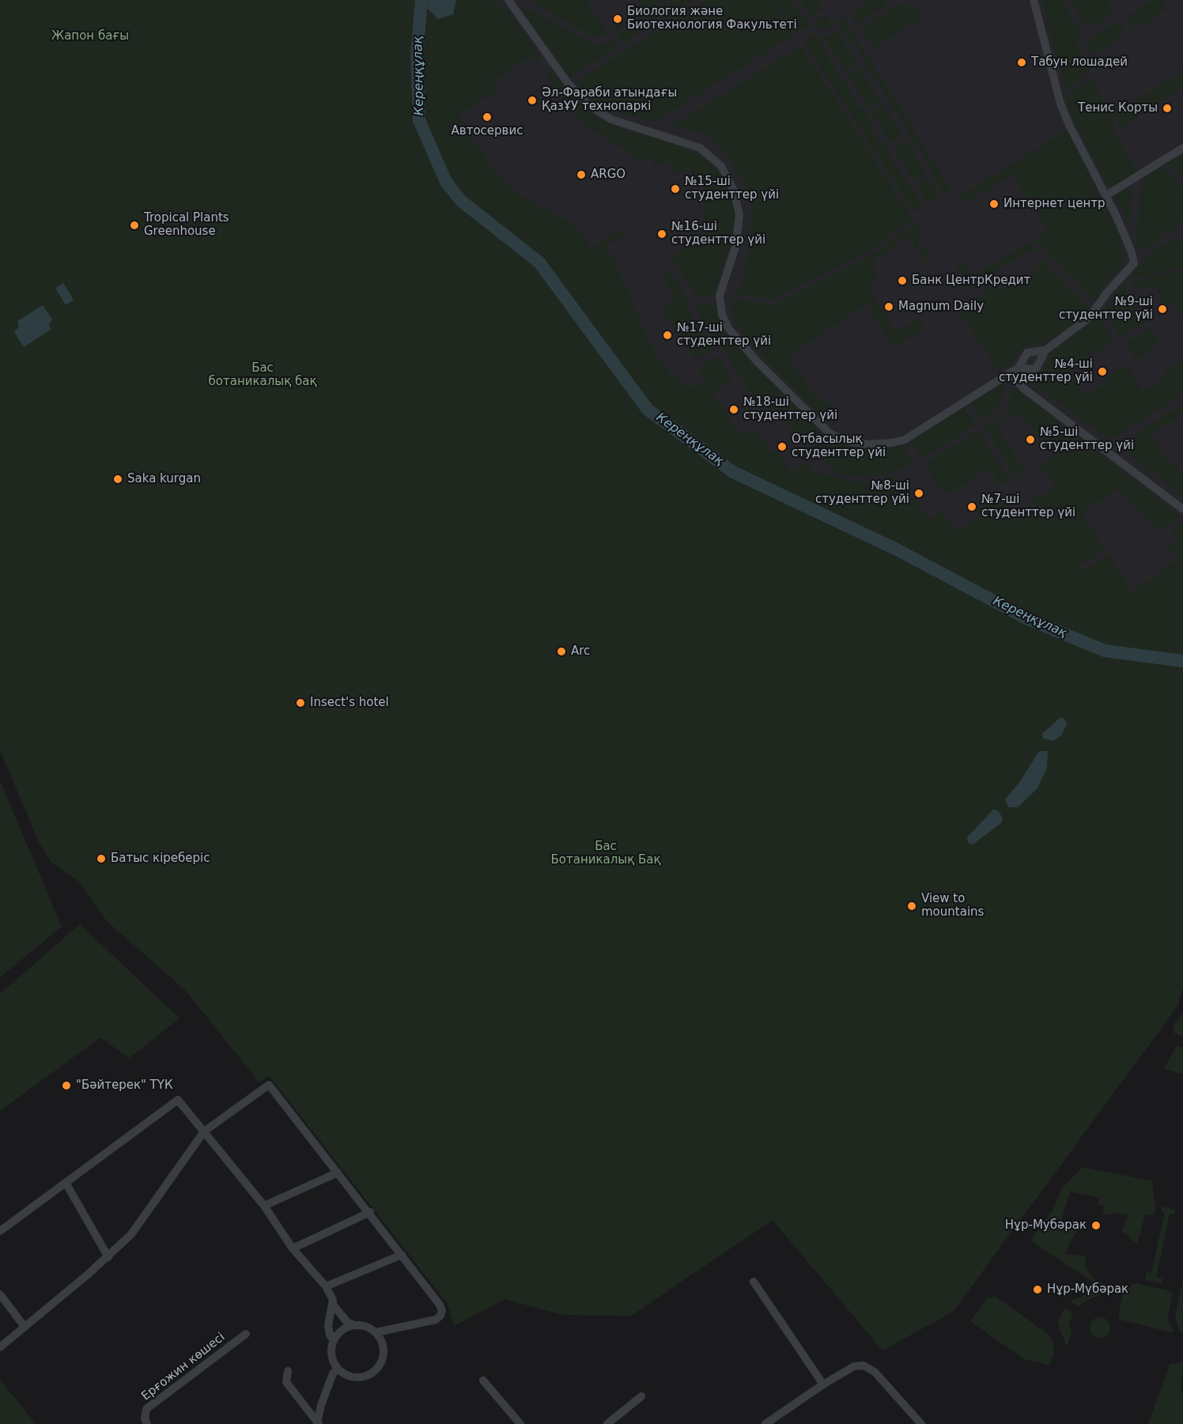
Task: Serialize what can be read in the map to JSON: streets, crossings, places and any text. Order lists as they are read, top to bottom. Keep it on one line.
{"streets":{"street":["Ерғожин көшесі"]},"water":["Кереңқұлақ"],"parks":["Жапон бағы","Бас ботаникалық бақ","Бас Ботаникалық Бақ"],"places":["Биология және Биотехнология Факультеті","Табун лошадей","Әл-Фараби атындағы ҚазҰУ технопаркі","Тенис Корты","Автосервис","ARGO","№15-ші студенттер үйі","Интернет центр","Tropical Plants Greenhouse","№16-ші студенттер үйі","Банк ЦентрКредит","Magnum Daily","№9-ші студенттер үйі","№17-ші студенттер үйі","№4-ші студенттер үйі","№18-ші студенттер үйі","№5-ші студенттер үйі","Отбасылық студенттер үйі","Saka kurgan","№8-ші студенттер үйі","№7-ші студенттер үйі","Arc","Insect's hotel","Батыс кіреберіс","View to mountains","\"Бәйтерек\" ТҮК","Нұр-Мубәрак","Нұр-Мүбәрак"]}
